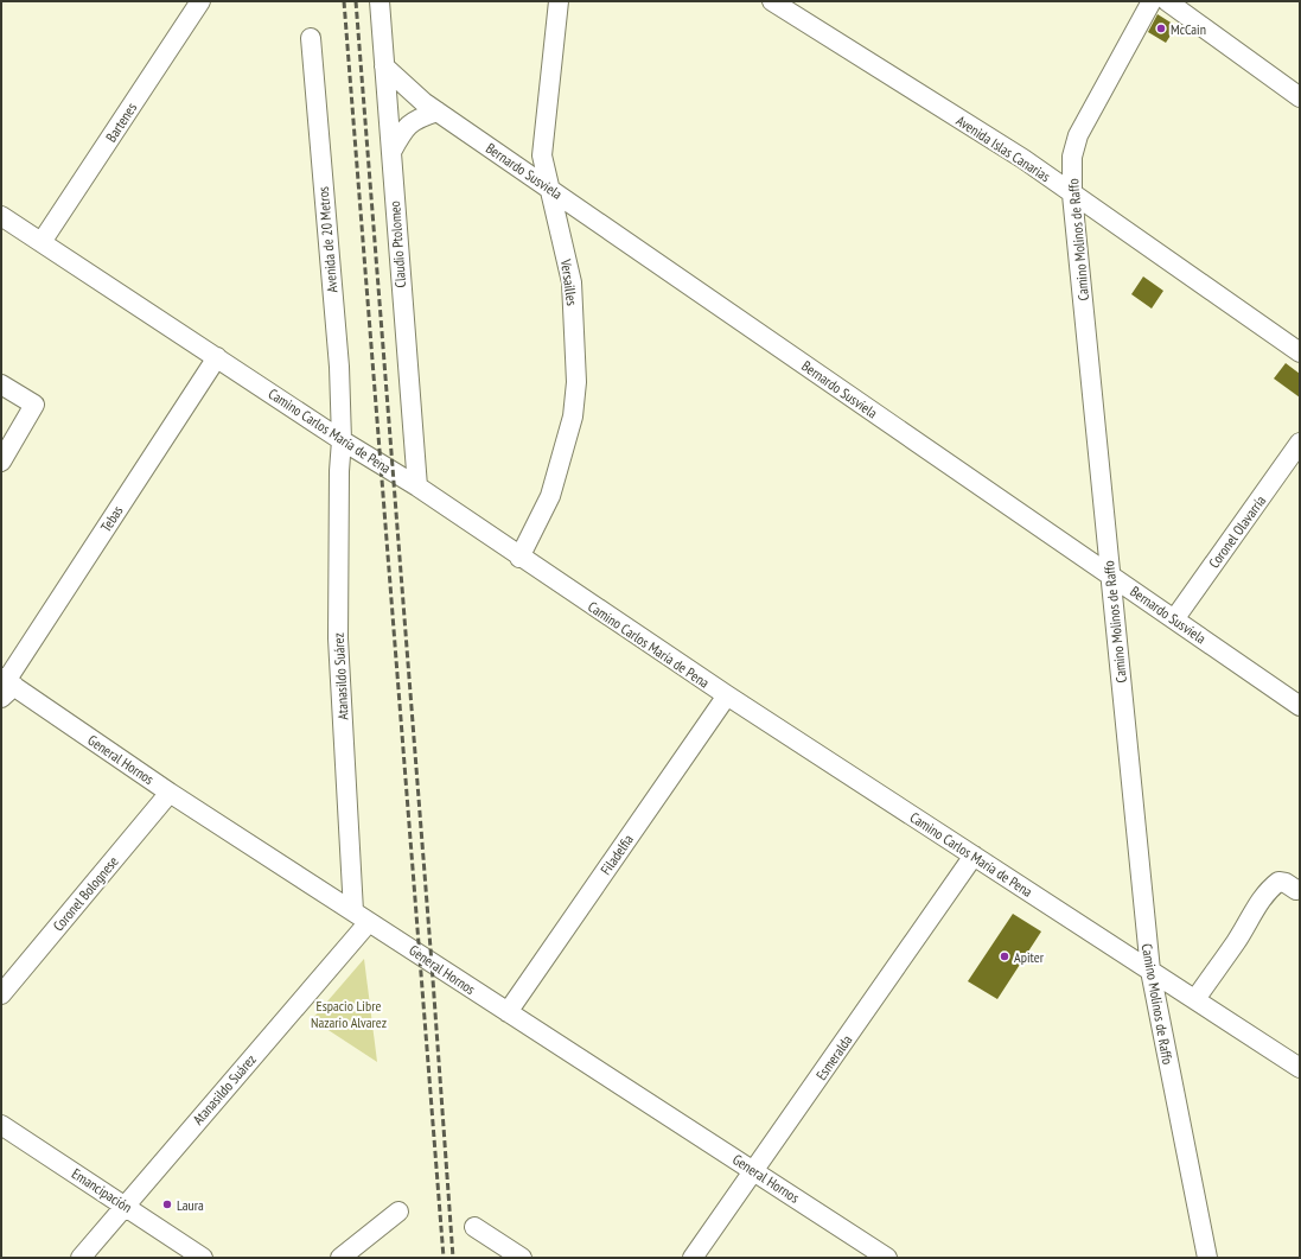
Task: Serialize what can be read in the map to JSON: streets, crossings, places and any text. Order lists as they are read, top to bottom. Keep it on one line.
{"streets":{"street":["Bartenes","Avenida Islas Canarias","Bernardo Susviela","Avenida de 20 Metros","Camino Molinos de Raffo","Claudio Ptolomeo","Versailles","Camino Carlos María de Pena","Tebas","Coronel Olavarría","Atanasildo Suárez","General Hornos","Filadelfia","Coronel Bolognese","Esmeralda","Emancipación"]},"crossings":[["Bartenes","Camino Carlos María de Pena"],["Avenida Islas Canarias","Camino Molinos de Raffo"],["Bernardo Susviela","Camino Molinos de Raffo"],["Bernardo Susviela","Claudio Ptolomeo"],["Bernardo Susviela","Versailles"],["Bernardo Susviela","Coronel Olavarría"],["Avenida de 20 Metros","Camino Carlos María de Pena"],["Avenida de 20 Metros","Atanasildo Suárez"],["Camino Molinos de Raffo","Camino Carlos María de Pena"],["Claudio Ptolomeo","Camino Carlos María de Pena"],["Versailles","Camino Carlos María de Pena"],["Camino Carlos María de Pena","Tebas"],["Camino Carlos María de Pena","Atanasildo Suárez"],["Camino Carlos María de Pena","Filadelfia"],["Camino Carlos María de Pena","Esmeralda"],["Tebas","General Hornos"],["Atanasildo Suárez","General Hornos"],["Atanasildo Suárez","Emancipación"],["General Hornos","Filadelfia"],["General Hornos","Coronel Bolognese"],["General Hornos","Esmeralda"]],"parks":["Espacio Libre Nazario Alvarez"],"places":["McCain","Apiter","Laura"]}
